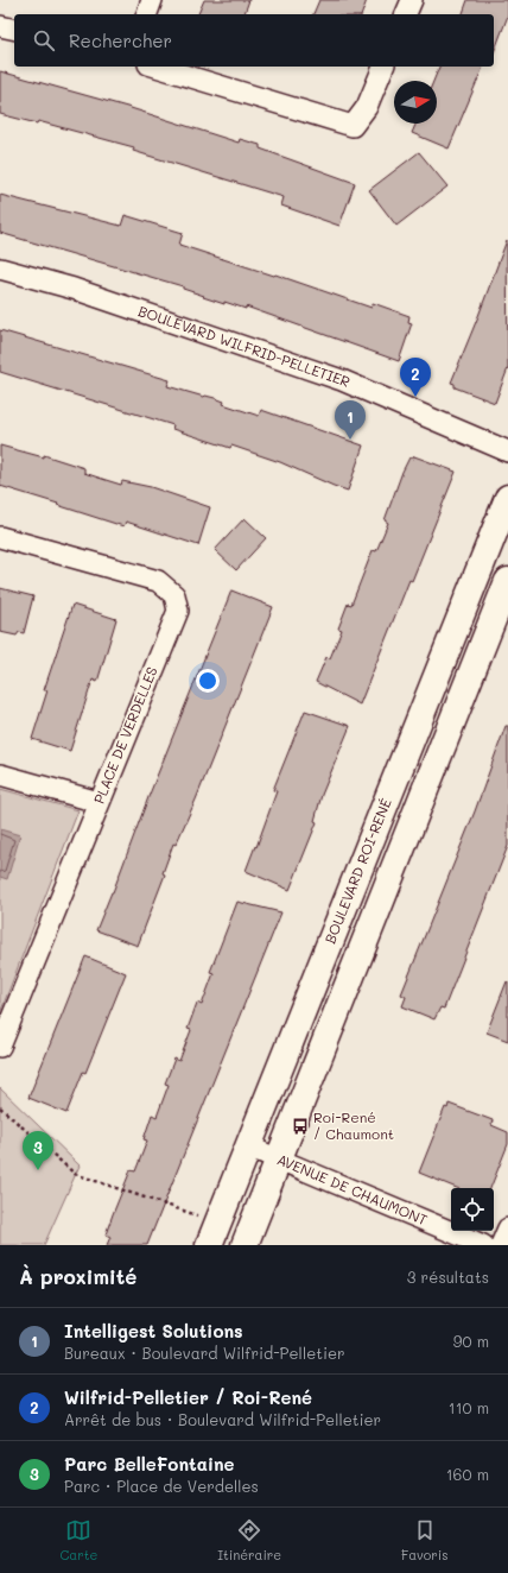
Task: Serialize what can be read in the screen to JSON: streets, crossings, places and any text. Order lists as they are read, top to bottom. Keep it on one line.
{"streets":{"street":["BOULEVARD WILFRID-PELLETIER","PLACE DE VERDELLES","BOULEVARD ROI-RENÉ","AVENUE DE CHAUMONT"]},"crossings":[["BOULEVARD ROI-RENÉ","AVENUE DE CHAUMONT"]],"places":{"bus stop":["Roi-René / Chaumont"]},"north":"right","page":{"search":"Rechercher","pins":["2","1","3"],"heading":["À proximité","3 résultats"],"list":[{"mark":"1","name":"Intelligest Solutions","note":"Bureaux · Boulevard Wilfrid-Pelletier","value":"90 m"},{"mark":"2","name":"Wilfrid-Pelletier / Roi-René","note":"Arrêt de bus · Boulevard Wilfrid-Pelletier","value":"110 m"},{"mark":"3","name":"Parc BelleFontaine","note":"Parc · Place de Verdelles","value":"160 m"}],"nav":["Carte","Itinéraire","Favoris"]}}
